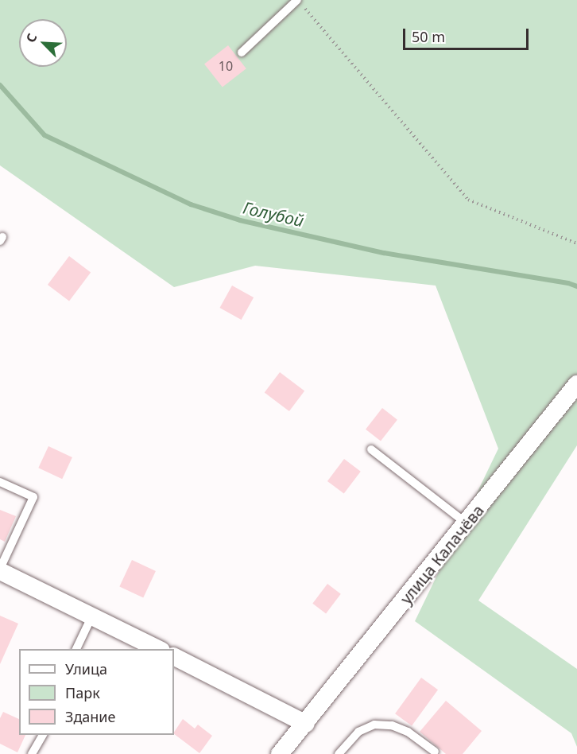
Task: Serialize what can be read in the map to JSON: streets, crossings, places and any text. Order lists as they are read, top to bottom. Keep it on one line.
{"streets":{"street":["улица Калачёва"]},"water":["Голубой"],"house_numbers":["10"],"legend":["Улица","Парк","Здание"],"scale_bar":"50 m","north":"top left"}
